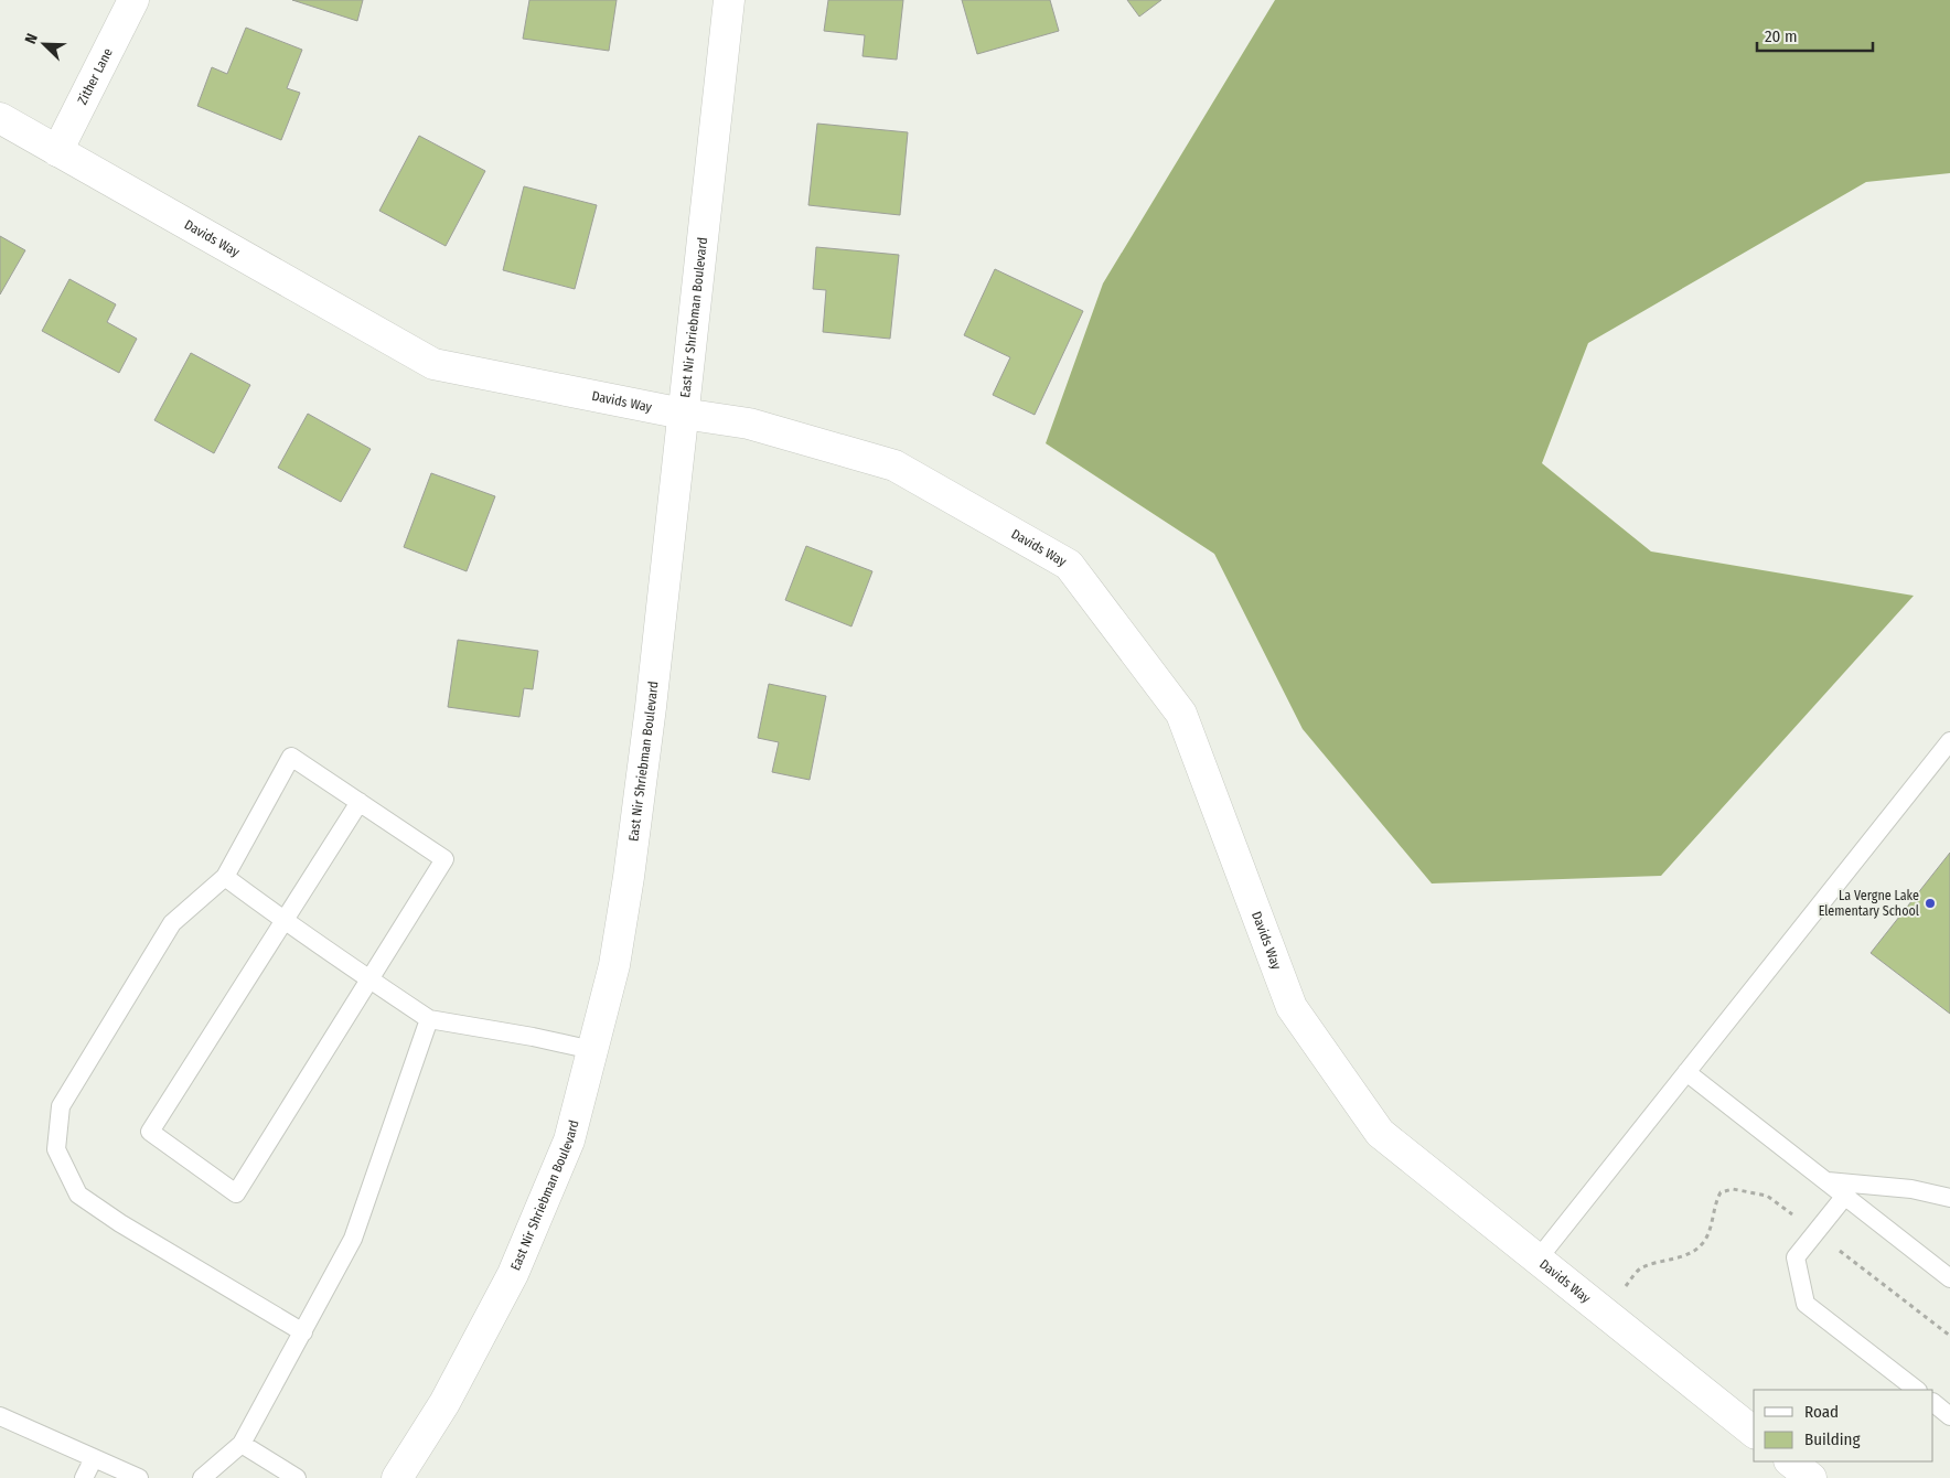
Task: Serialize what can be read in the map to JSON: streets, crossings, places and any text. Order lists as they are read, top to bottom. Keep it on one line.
{"streets":{"street":["Zither Lane","Davids Way","East Nir Shriebman Boulevard"]},"crossings":[["Zither Lane","Davids Way"],["Davids Way","East Nir Shriebman Boulevard"]],"places":["La Vergne Lake Elementary School"],"legend":["Road","Building"],"scale_bar":"20 m","north":"top left"}
